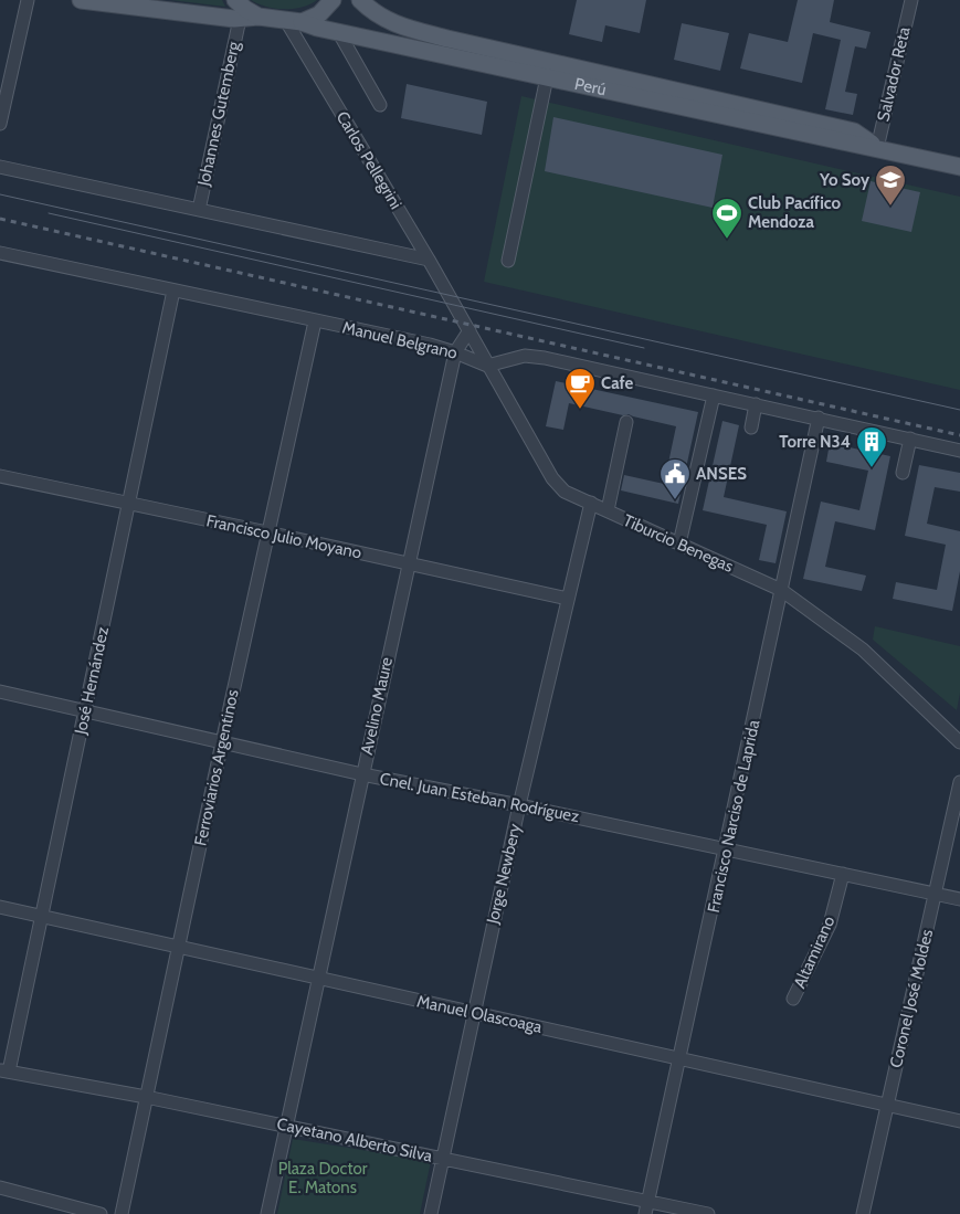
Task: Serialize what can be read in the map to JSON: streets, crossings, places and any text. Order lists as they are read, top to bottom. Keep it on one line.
{"streets":{"main road":["Perú"],"street":["Salvador Reta","Johannes Gutemberg","Carlos Pellegrini","Manuel Belgrano","Francisco Julio Moyano","Tiburcio Benegas","José Hernández","Avelino Maure","Ferroviarios Argentinos","Cnel. Juan Esteban Rodríguez","Francisco Narciso de Laprida","Jorge Newbery","Altamirano","Coronel José Moldes","Manuel Olascoaga","Cayetano Alberto Silva"]},"crossings":[["Salvador Reta","Perú"],["Perú","Carlos Pellegrini"],["Carlos Pellegrini","Tiburcio Benegas"],["Manuel Belgrano","Tiburcio Benegas"],["Manuel Belgrano","José Hernández"],["Manuel Belgrano","Avelino Maure"],["Manuel Belgrano","Ferroviarios Argentinos"],["Francisco Julio Moyano","José Hernández"],["Francisco Julio Moyano","Avelino Maure"],["Francisco Julio Moyano","Ferroviarios Argentinos"],["Francisco Julio Moyano","Jorge Newbery"],["Tiburcio Benegas","Avelino Maure"],["Tiburcio Benegas","Francisco Narciso de Laprida"],["Tiburcio Benegas","Jorge Newbery"],["José Hernández","Cnel. Juan Esteban Rodríguez"],["José Hernández","Manuel Olascoaga"],["José Hernández","Cayetano Alberto Silva"],["Avelino Maure","Cnel. Juan Esteban Rodríguez"],["Avelino Maure","Manuel Olascoaga"],["Avelino Maure","Cayetano Alberto Silva"],["Ferroviarios Argentinos","Cnel. Juan Esteban Rodríguez"],["Ferroviarios Argentinos","Manuel Olascoaga"],["Ferroviarios Argentinos","Cayetano Alberto Silva"],["Cnel. Juan Esteban Rodríguez","Francisco Narciso de Laprida"],["Cnel. Juan Esteban Rodríguez","Jorge Newbery"],["Cnel. Juan Esteban Rodríguez","Altamirano"],["Cnel. Juan Esteban Rodríguez","Coronel José Moldes"],["Francisco Narciso de Laprida","Manuel Olascoaga"],["Francisco Narciso de Laprida","Cayetano Alberto Silva"],["Jorge Newbery","Manuel Olascoaga"],["Jorge Newbery","Cayetano Alberto Silva"],["Coronel José Moldes","Manuel Olascoaga"]],"parks":["Plaza Doctor E. Matons"],"places":{"school or university":["Yo Soy"],"sports":["Club Pacífico Mendoza"],"cafe":["Cafe"],"building":["Torre N34"],"public building":["ANSES"]}}
